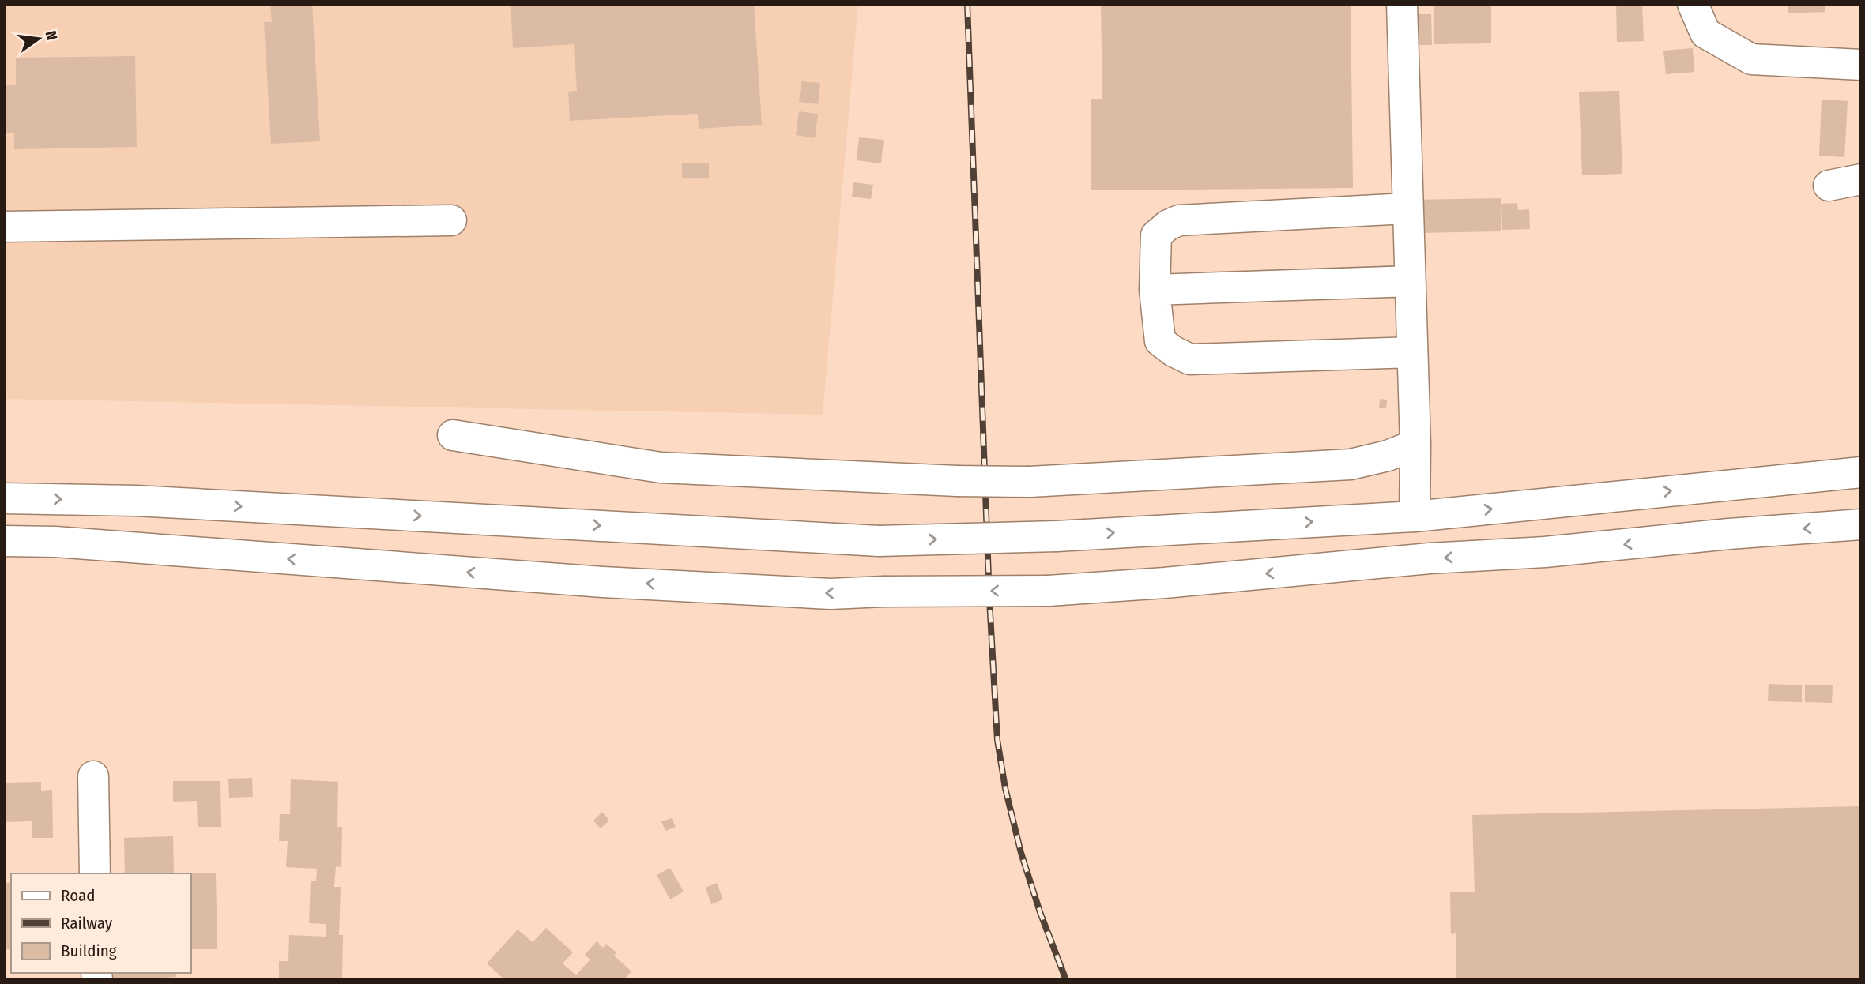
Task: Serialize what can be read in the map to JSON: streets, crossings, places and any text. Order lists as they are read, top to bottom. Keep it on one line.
{"legend":["Road","Railway","Building"],"north":"right"}
